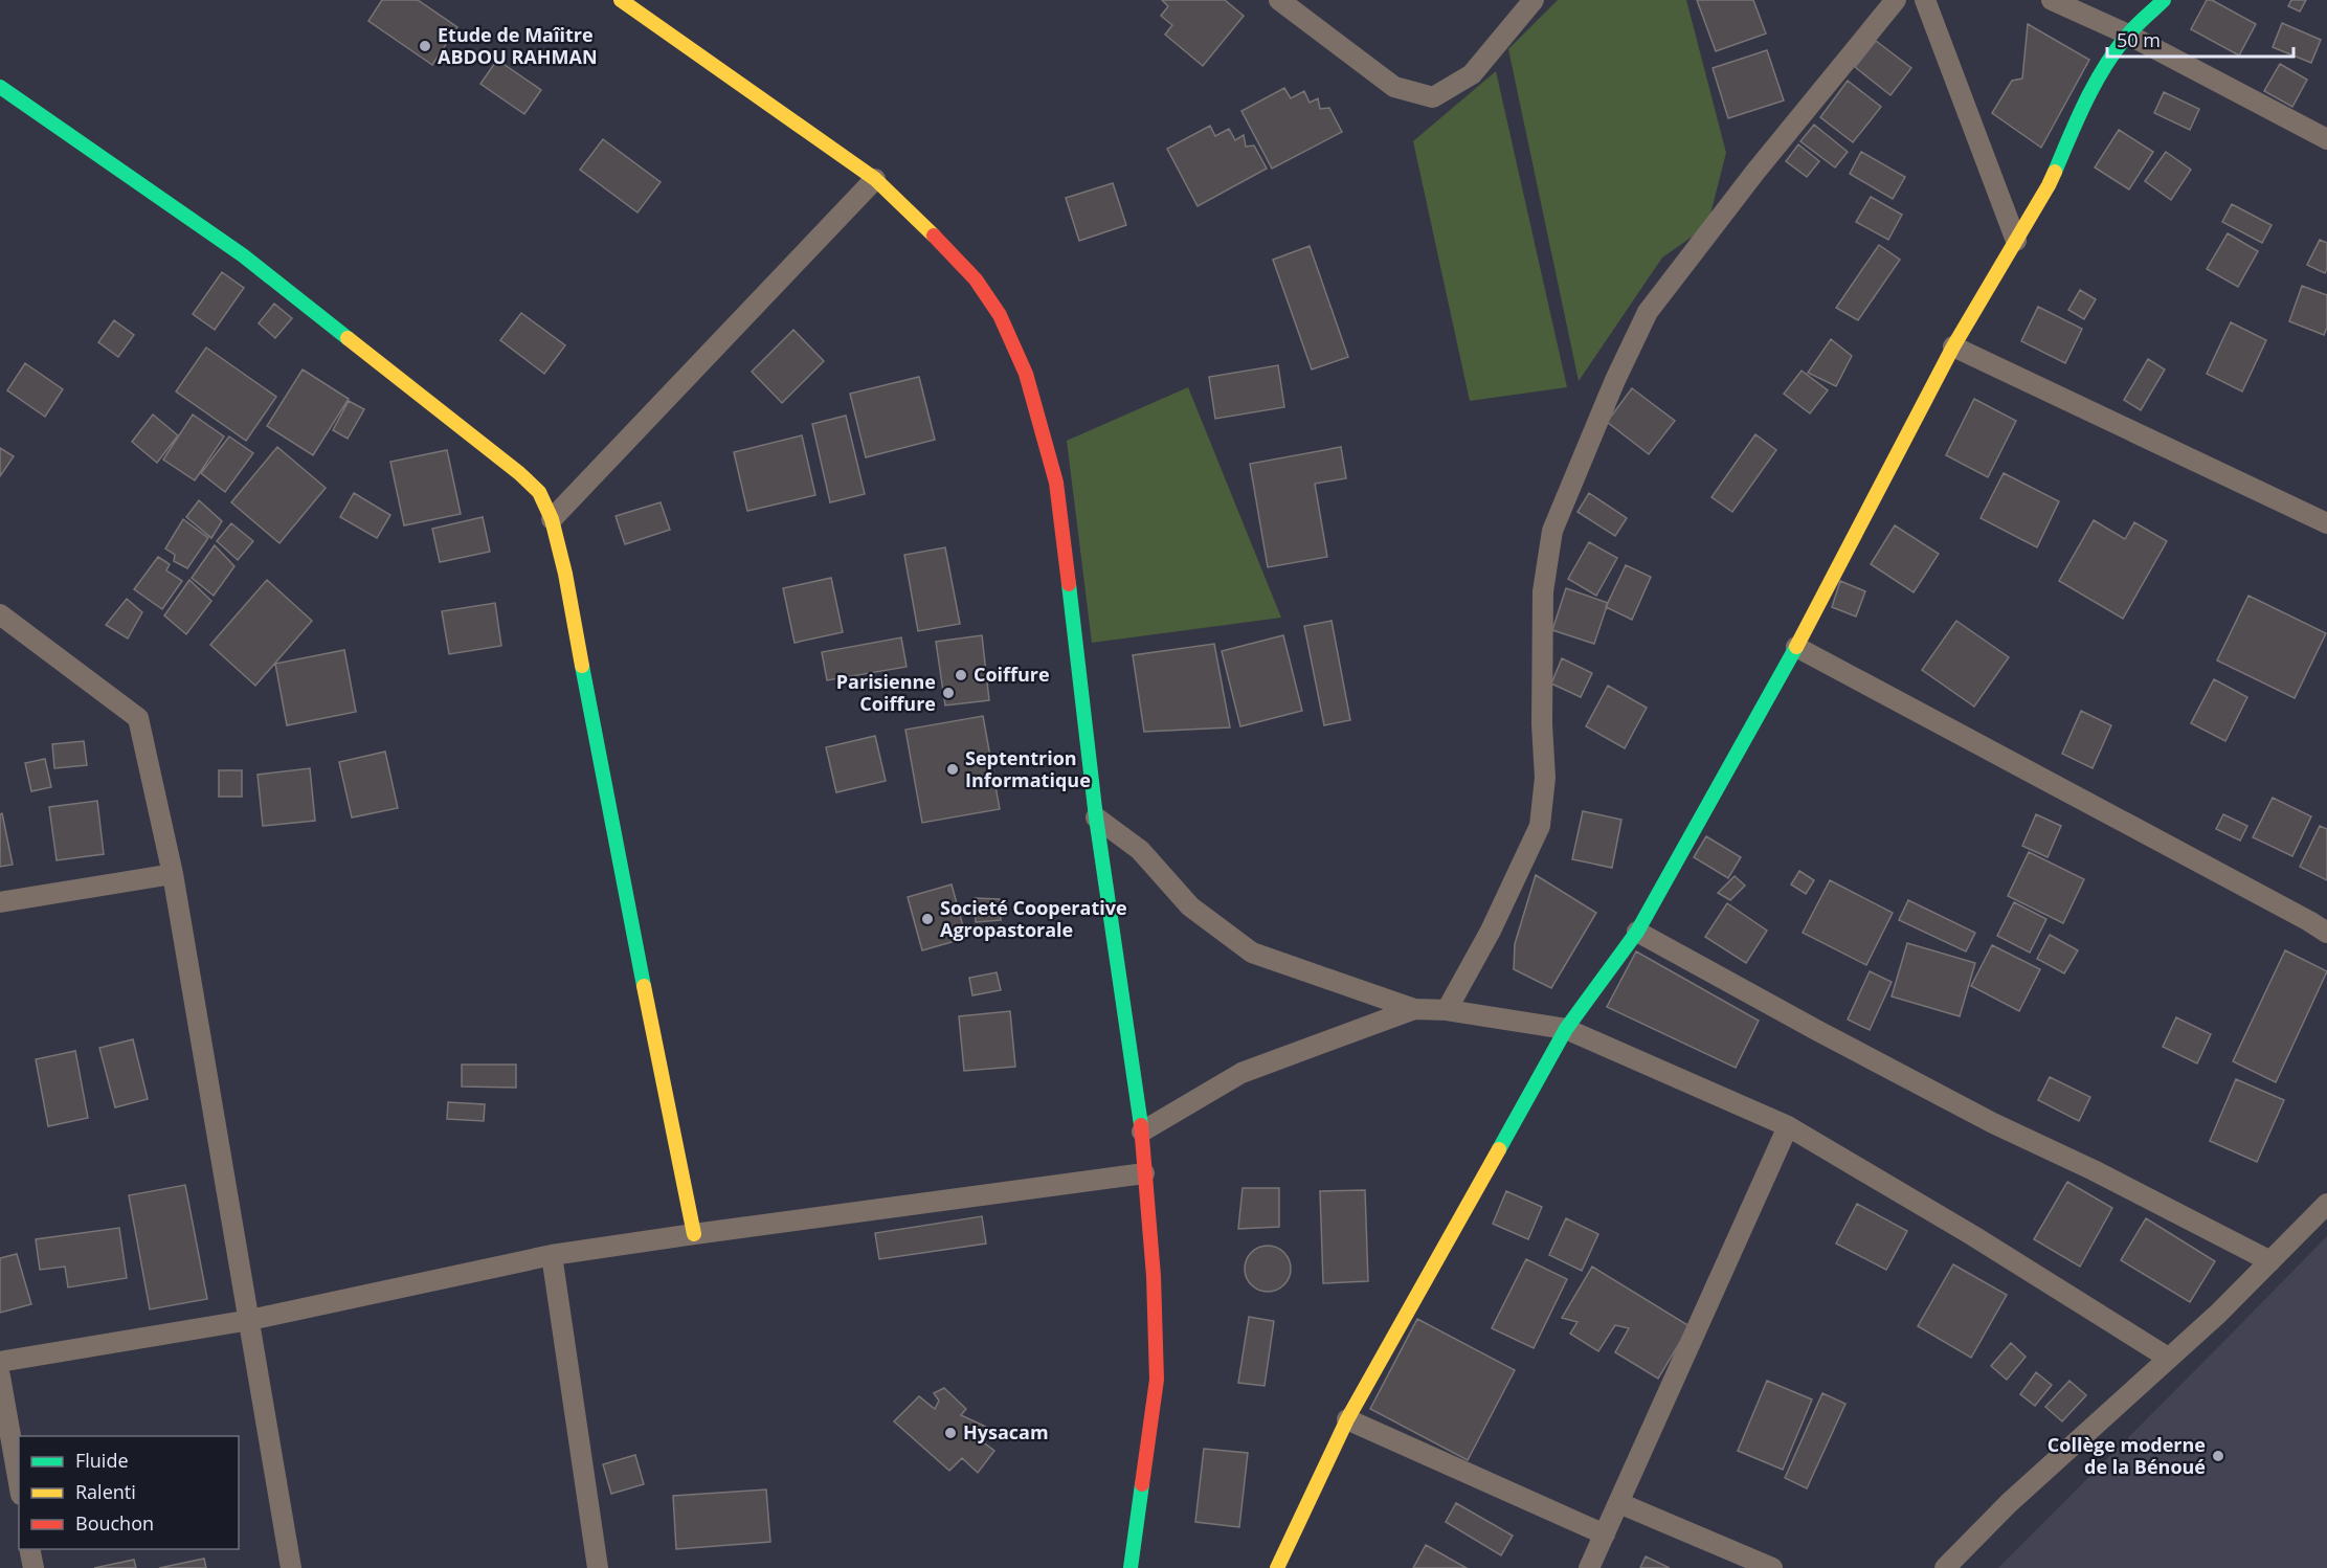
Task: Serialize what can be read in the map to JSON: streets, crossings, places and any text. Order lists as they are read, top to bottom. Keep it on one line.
{"places":["Etude de Maîitre ABDOU RAHMAN","Coiffure","Parisienne Coiffure","Septentrion Informatique","Societé Cooperative Agropastorale","Hysacam","Collège moderne de la Bénoué"],"legend":["Fluide","Ralenti","Bouchon"],"scale_bar":"50 m"}
